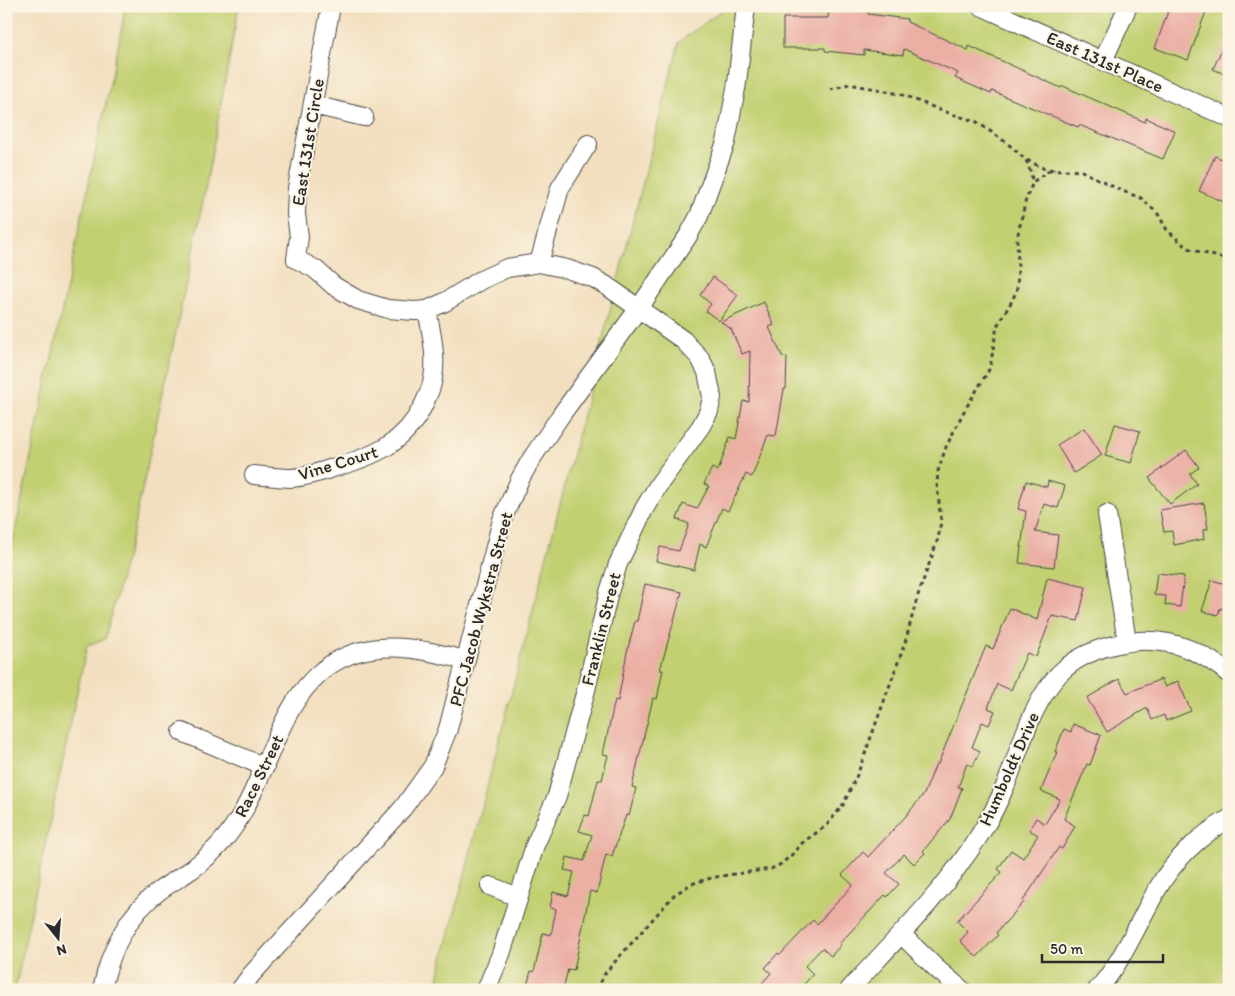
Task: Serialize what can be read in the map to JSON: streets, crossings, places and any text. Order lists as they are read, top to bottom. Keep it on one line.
{"streets":{"street":["East 131st Place","East 131st Circle","Vine Court","PFC Jacob Wykstra Street","Franklin Street","Humboldt Drive","Race Street"]},"crossings":[["East 131st Circle","Vine Court"],["East 131st Circle","PFC Jacob Wykstra Street"],["East 131st Circle","Franklin Street"],["PFC Jacob Wykstra Street","Franklin Street"],["PFC Jacob Wykstra Street","Race Street"]],"scale_bar":"50 m","north":"bottom"}
